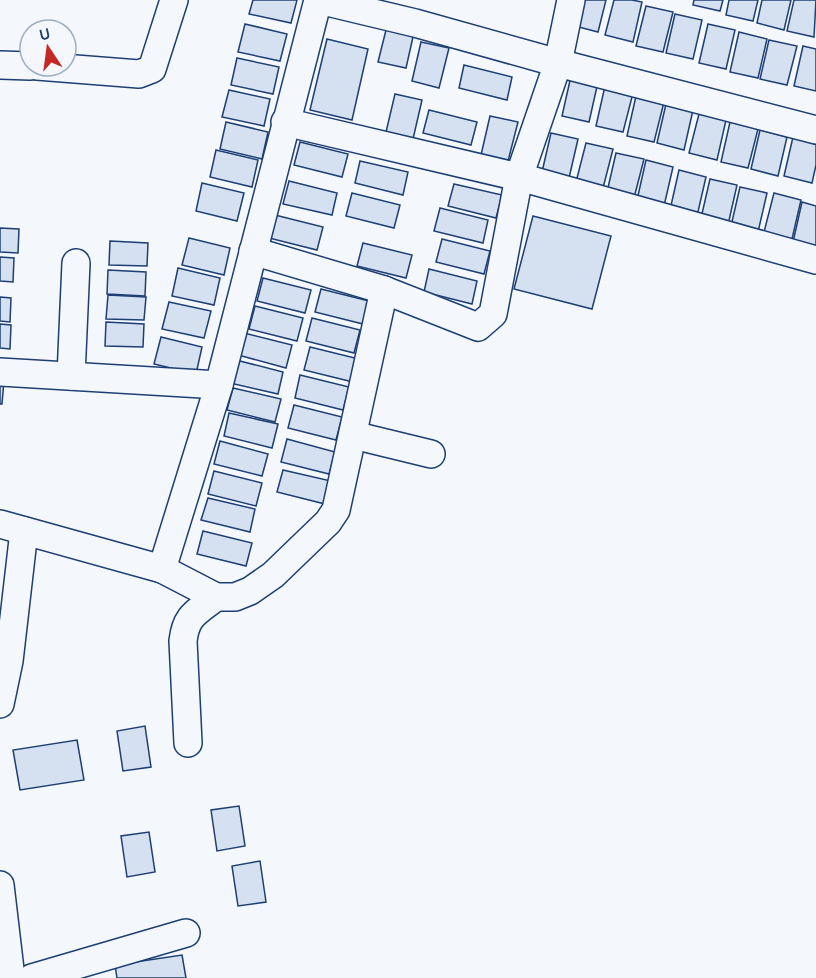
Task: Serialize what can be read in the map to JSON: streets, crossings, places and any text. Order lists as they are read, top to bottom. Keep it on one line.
{"north":"top"}
